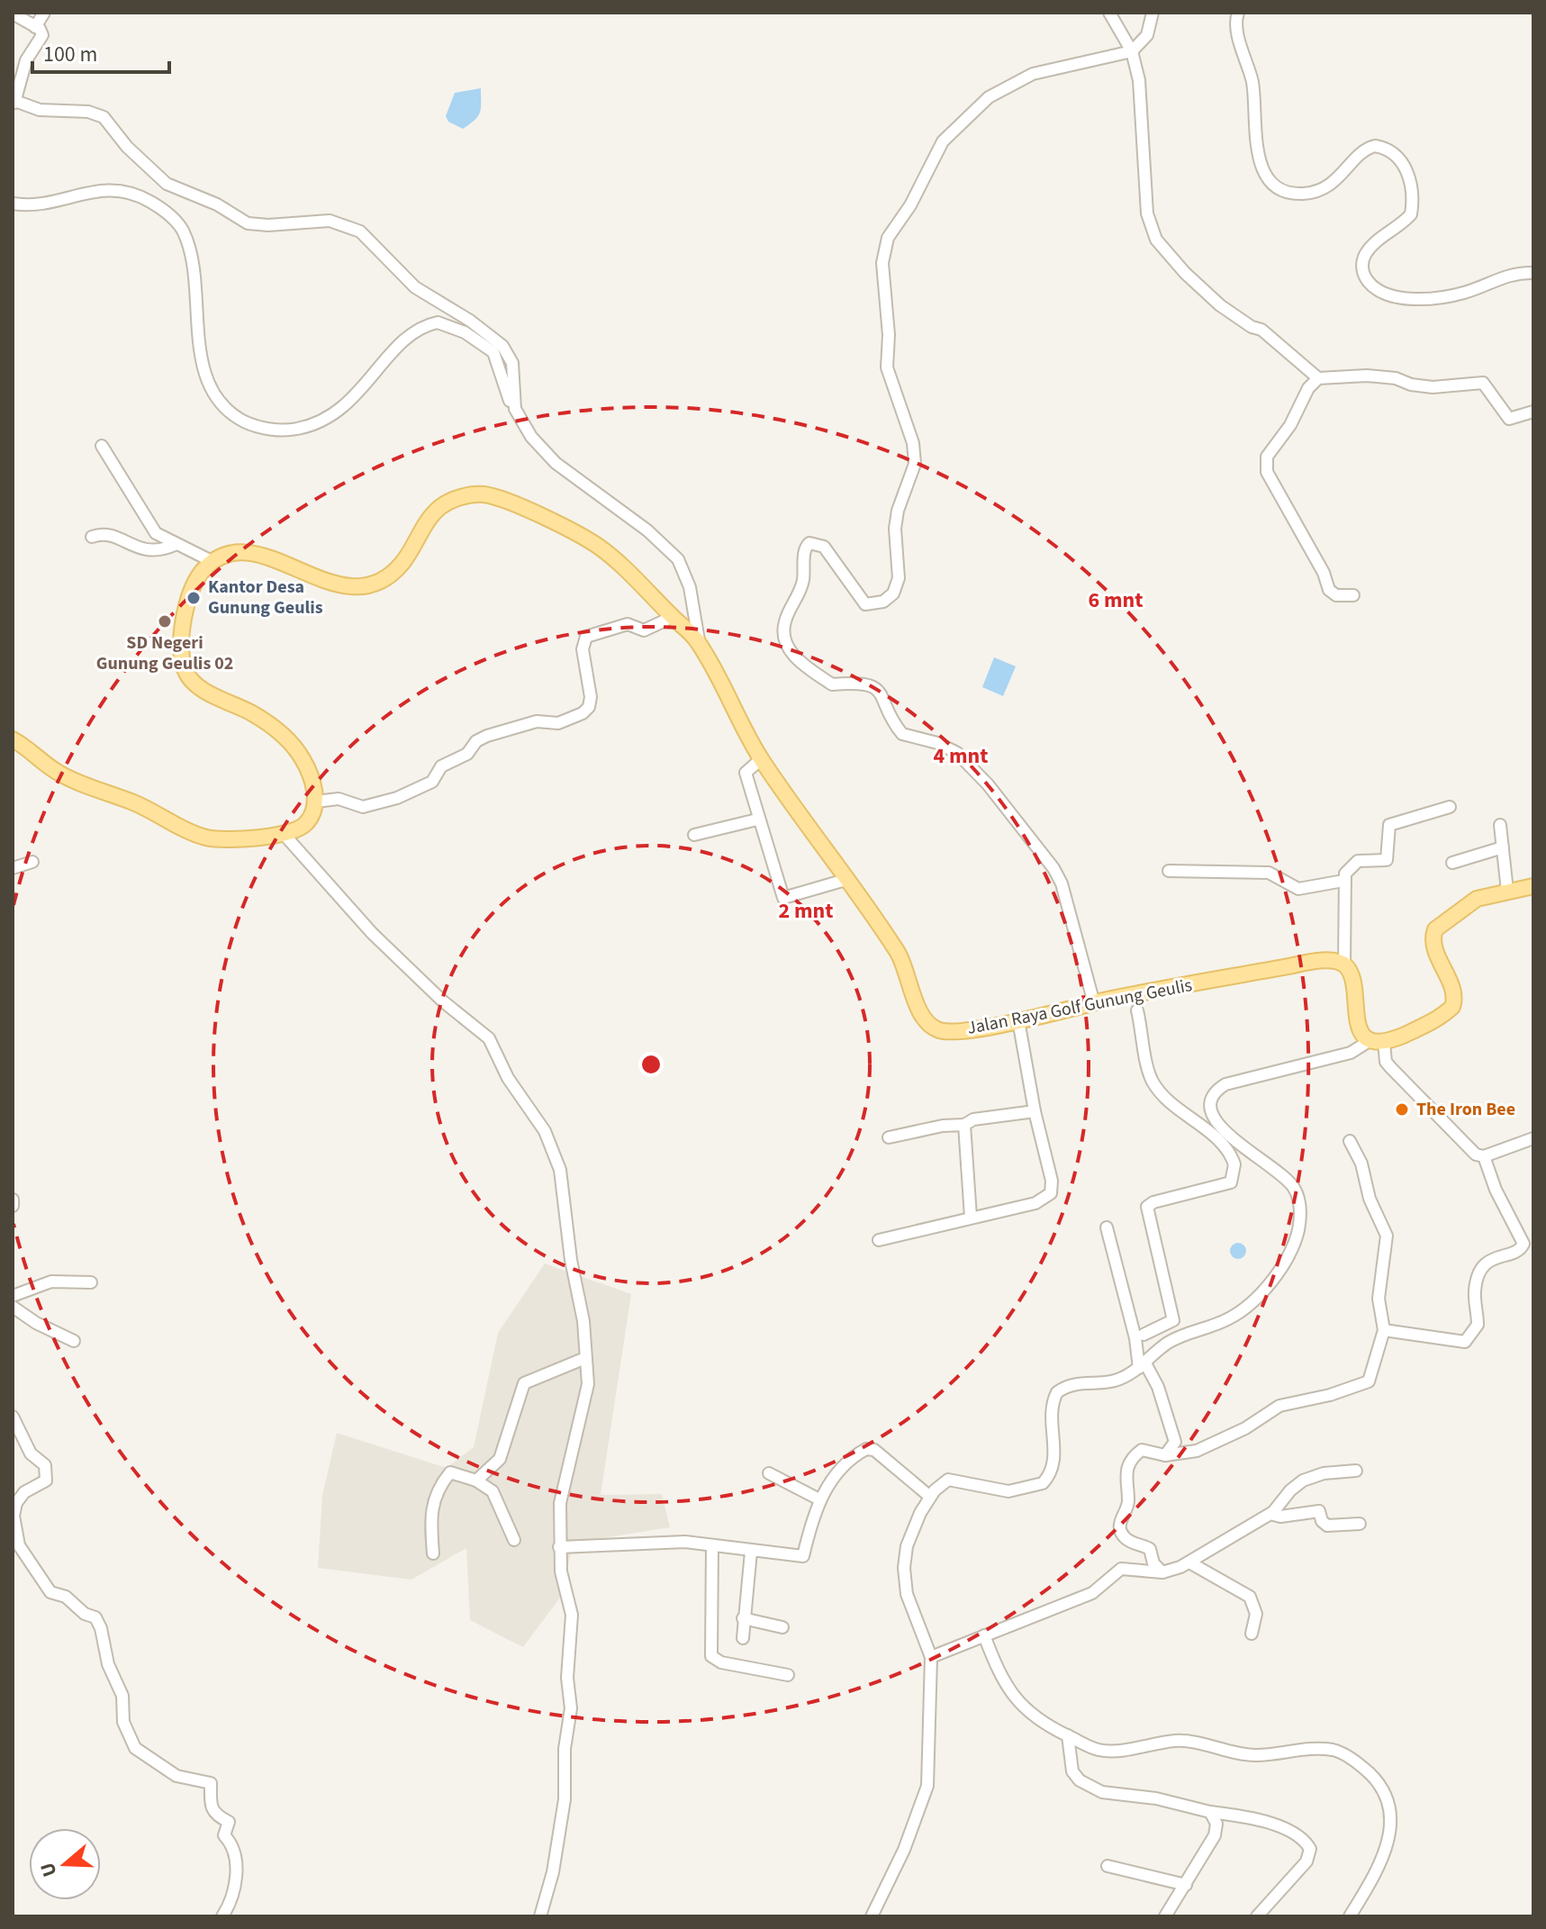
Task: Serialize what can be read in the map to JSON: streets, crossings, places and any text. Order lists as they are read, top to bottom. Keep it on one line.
{"streets":{"main road":["Jalan Raya Golf Gunung Geulis"]},"places":["Kantor Desa Gunung Geulis","SD Negeri Gunung Geulis 02","The Iron Bee"],"scale_bar":"100 m","north":"left","rings":["6 mnt","4 mnt","2 mnt"]}
